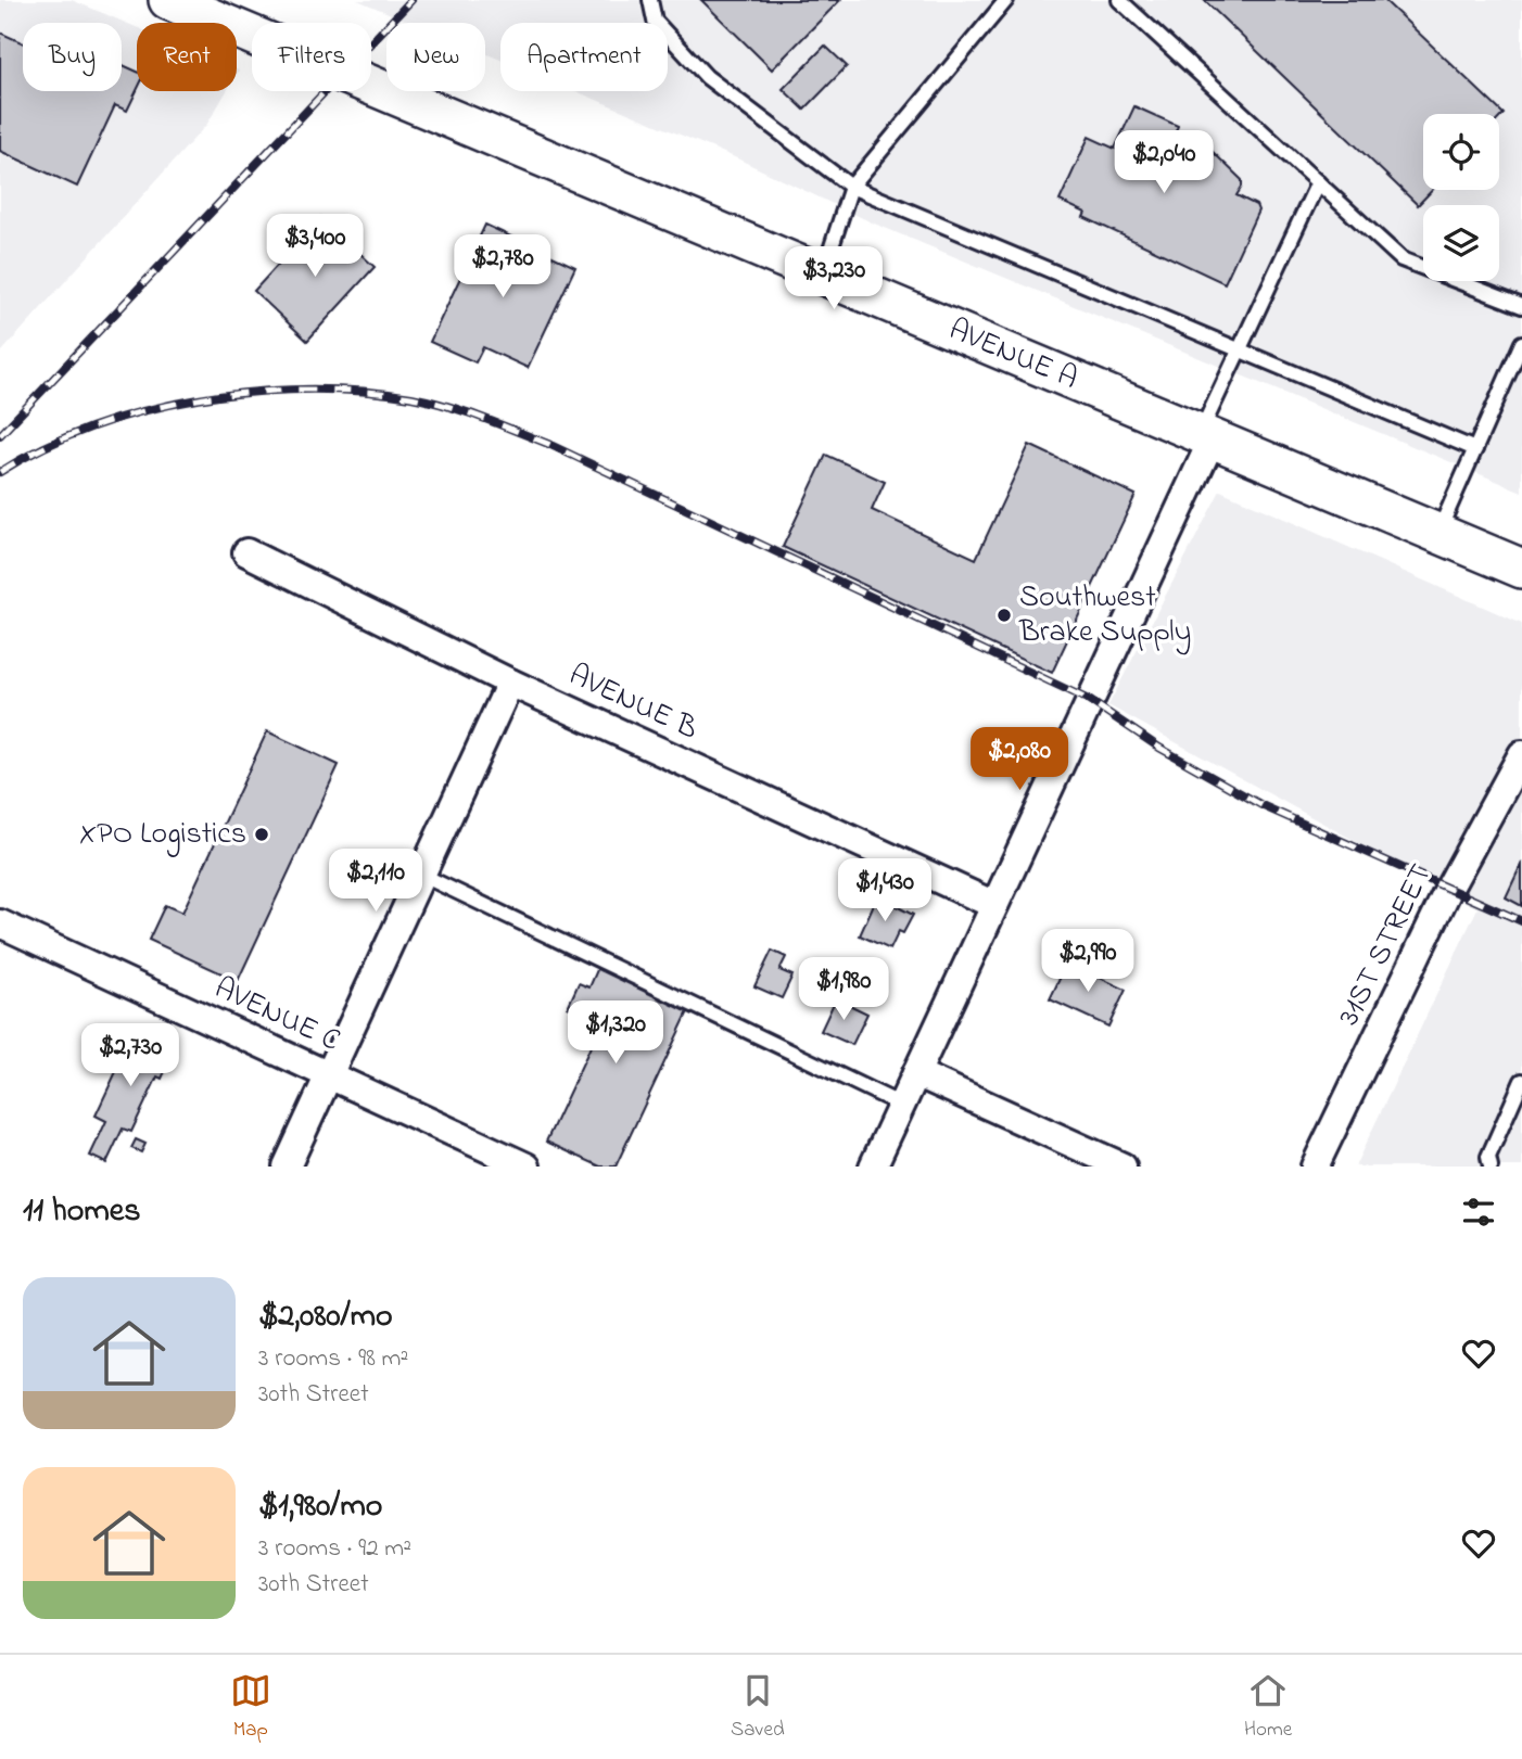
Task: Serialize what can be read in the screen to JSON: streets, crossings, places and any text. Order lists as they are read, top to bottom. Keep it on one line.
{"streets":{"main road":["AVENUE A"],"street":["AVENUE B","31ST STREET","AVENUE C"]},"places":["Southwest Brake Supply","XPO Logistics"],"page":{"chip":["Buy","Rent","Filters","New","Apartment"],"price":["$2,040","$3,400","$2,780","$3,230","$2,080","$2,110","$1,430","$2,990","$1,980","$1,320","$2,730"],"heading":"11 homes","list":[{"name":"$2,080/mo","note":"3 rooms · 98 m² · 30th Street"},{"name":"$1,980/mo","note":"3 rooms · 92 m² · 30th Street"}],"tabs":["Map","Saved","Home"]}}
